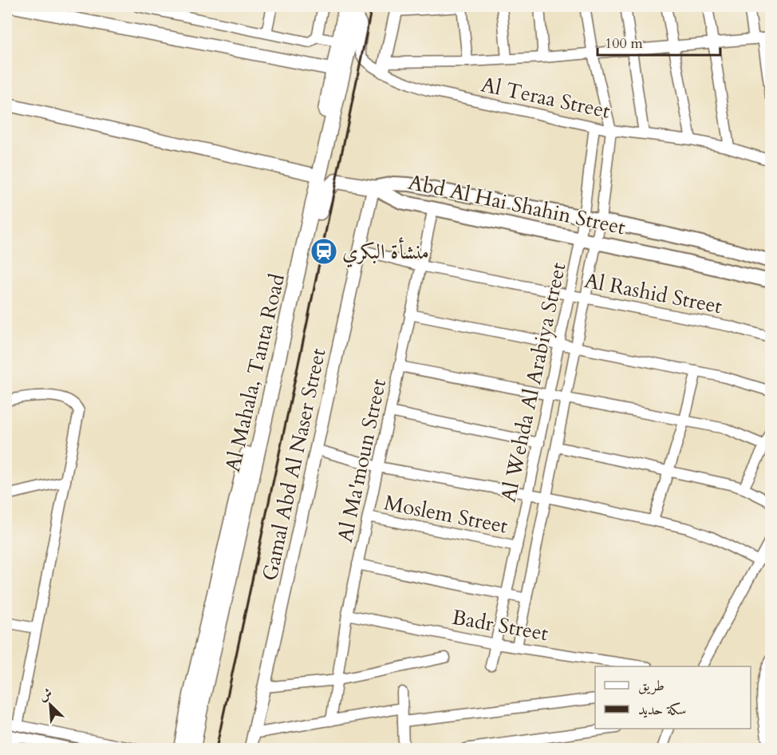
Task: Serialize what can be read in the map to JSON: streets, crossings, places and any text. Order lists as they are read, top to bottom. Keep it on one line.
{"streets":{"main road":["Abd Al Hai Shahin Street","Al Mahala, Tanta Road"],"street":["Al Teraa Street","Al Rashid Street","Al Wehda Al Arabiya Street","Al Ma'moun Street","Gamal Abd Al Naser Street","Moslem Street","Badr Street"]},"crossings":[["Al Teraa Street","Al Mahala, Tanta Road"],["Al Teraa Street","Al Wehda Al Arabiya Street"],["Abd Al Hai Shahin Street","Al Wehda Al Arabiya Street"],["Abd Al Hai Shahin Street","Al Ma'moun Street"],["Abd Al Hai Shahin Street","Gamal Abd Al Naser Street"],["Al Rashid Street","Al Wehda Al Arabiya Street"],["Al Rashid Street","Al Ma'moun Street"],["Al Rashid Street","Gamal Abd Al Naser Street"],["Al Wehda Al Arabiya Street","Moslem Street"],["Al Wehda Al Arabiya Street","Badr Street"],["Al Ma'moun Street","Moslem Street"],["Al Ma'moun Street","Badr Street"]],"places":{"station":["منشأة البكري"]},"legend":["طريق","سكة حديد"],"scale_bar":"100 m","north":"top left"}
